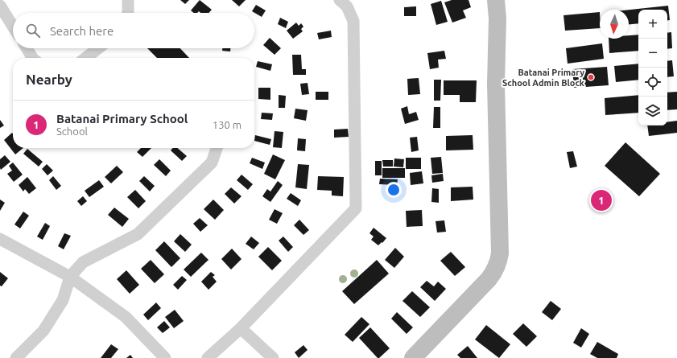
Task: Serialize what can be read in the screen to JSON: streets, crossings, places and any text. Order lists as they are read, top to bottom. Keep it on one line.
{"places":["Batanai Primary School Admin Block"],"north":"bottom","page":{"map_buttons":["+","−"],"search":"Search here","heading":"Nearby","list":[{"mark":"1","name":"Batanai Primary School","note":"School","value":"130 m"}],"pins":"1"}}
